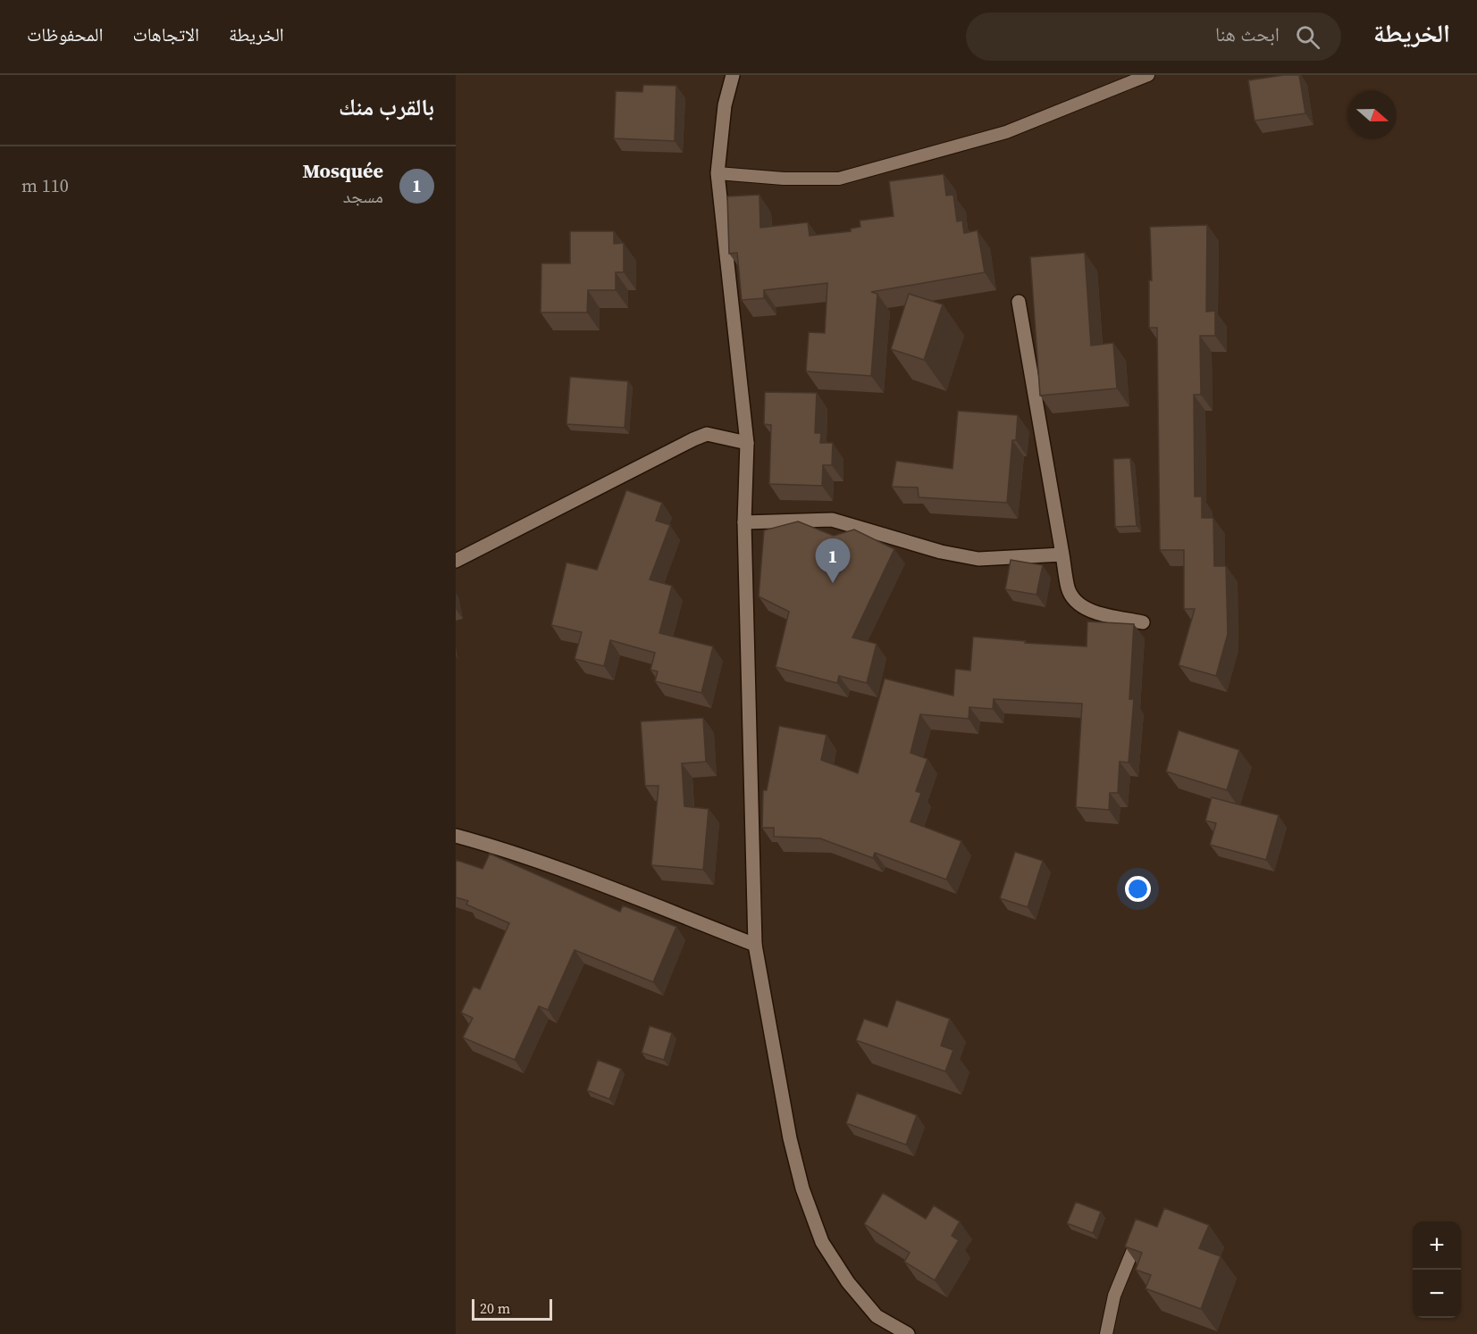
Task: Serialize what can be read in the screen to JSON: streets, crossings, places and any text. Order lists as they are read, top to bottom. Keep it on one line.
{"scale_bar":"20 m","north":"right","page":{"header":"الخريطة","search":"ابحث هنا","nav":["الخريطة","الاتجاهات","المحفوظات"],"heading":"بالقرب منك","list":[{"mark":"1","name":"Mosquée","note":"مسجد","value":"110 m"}],"pins":"1","map_buttons":["+","−"],"scale":"20 m"}}
